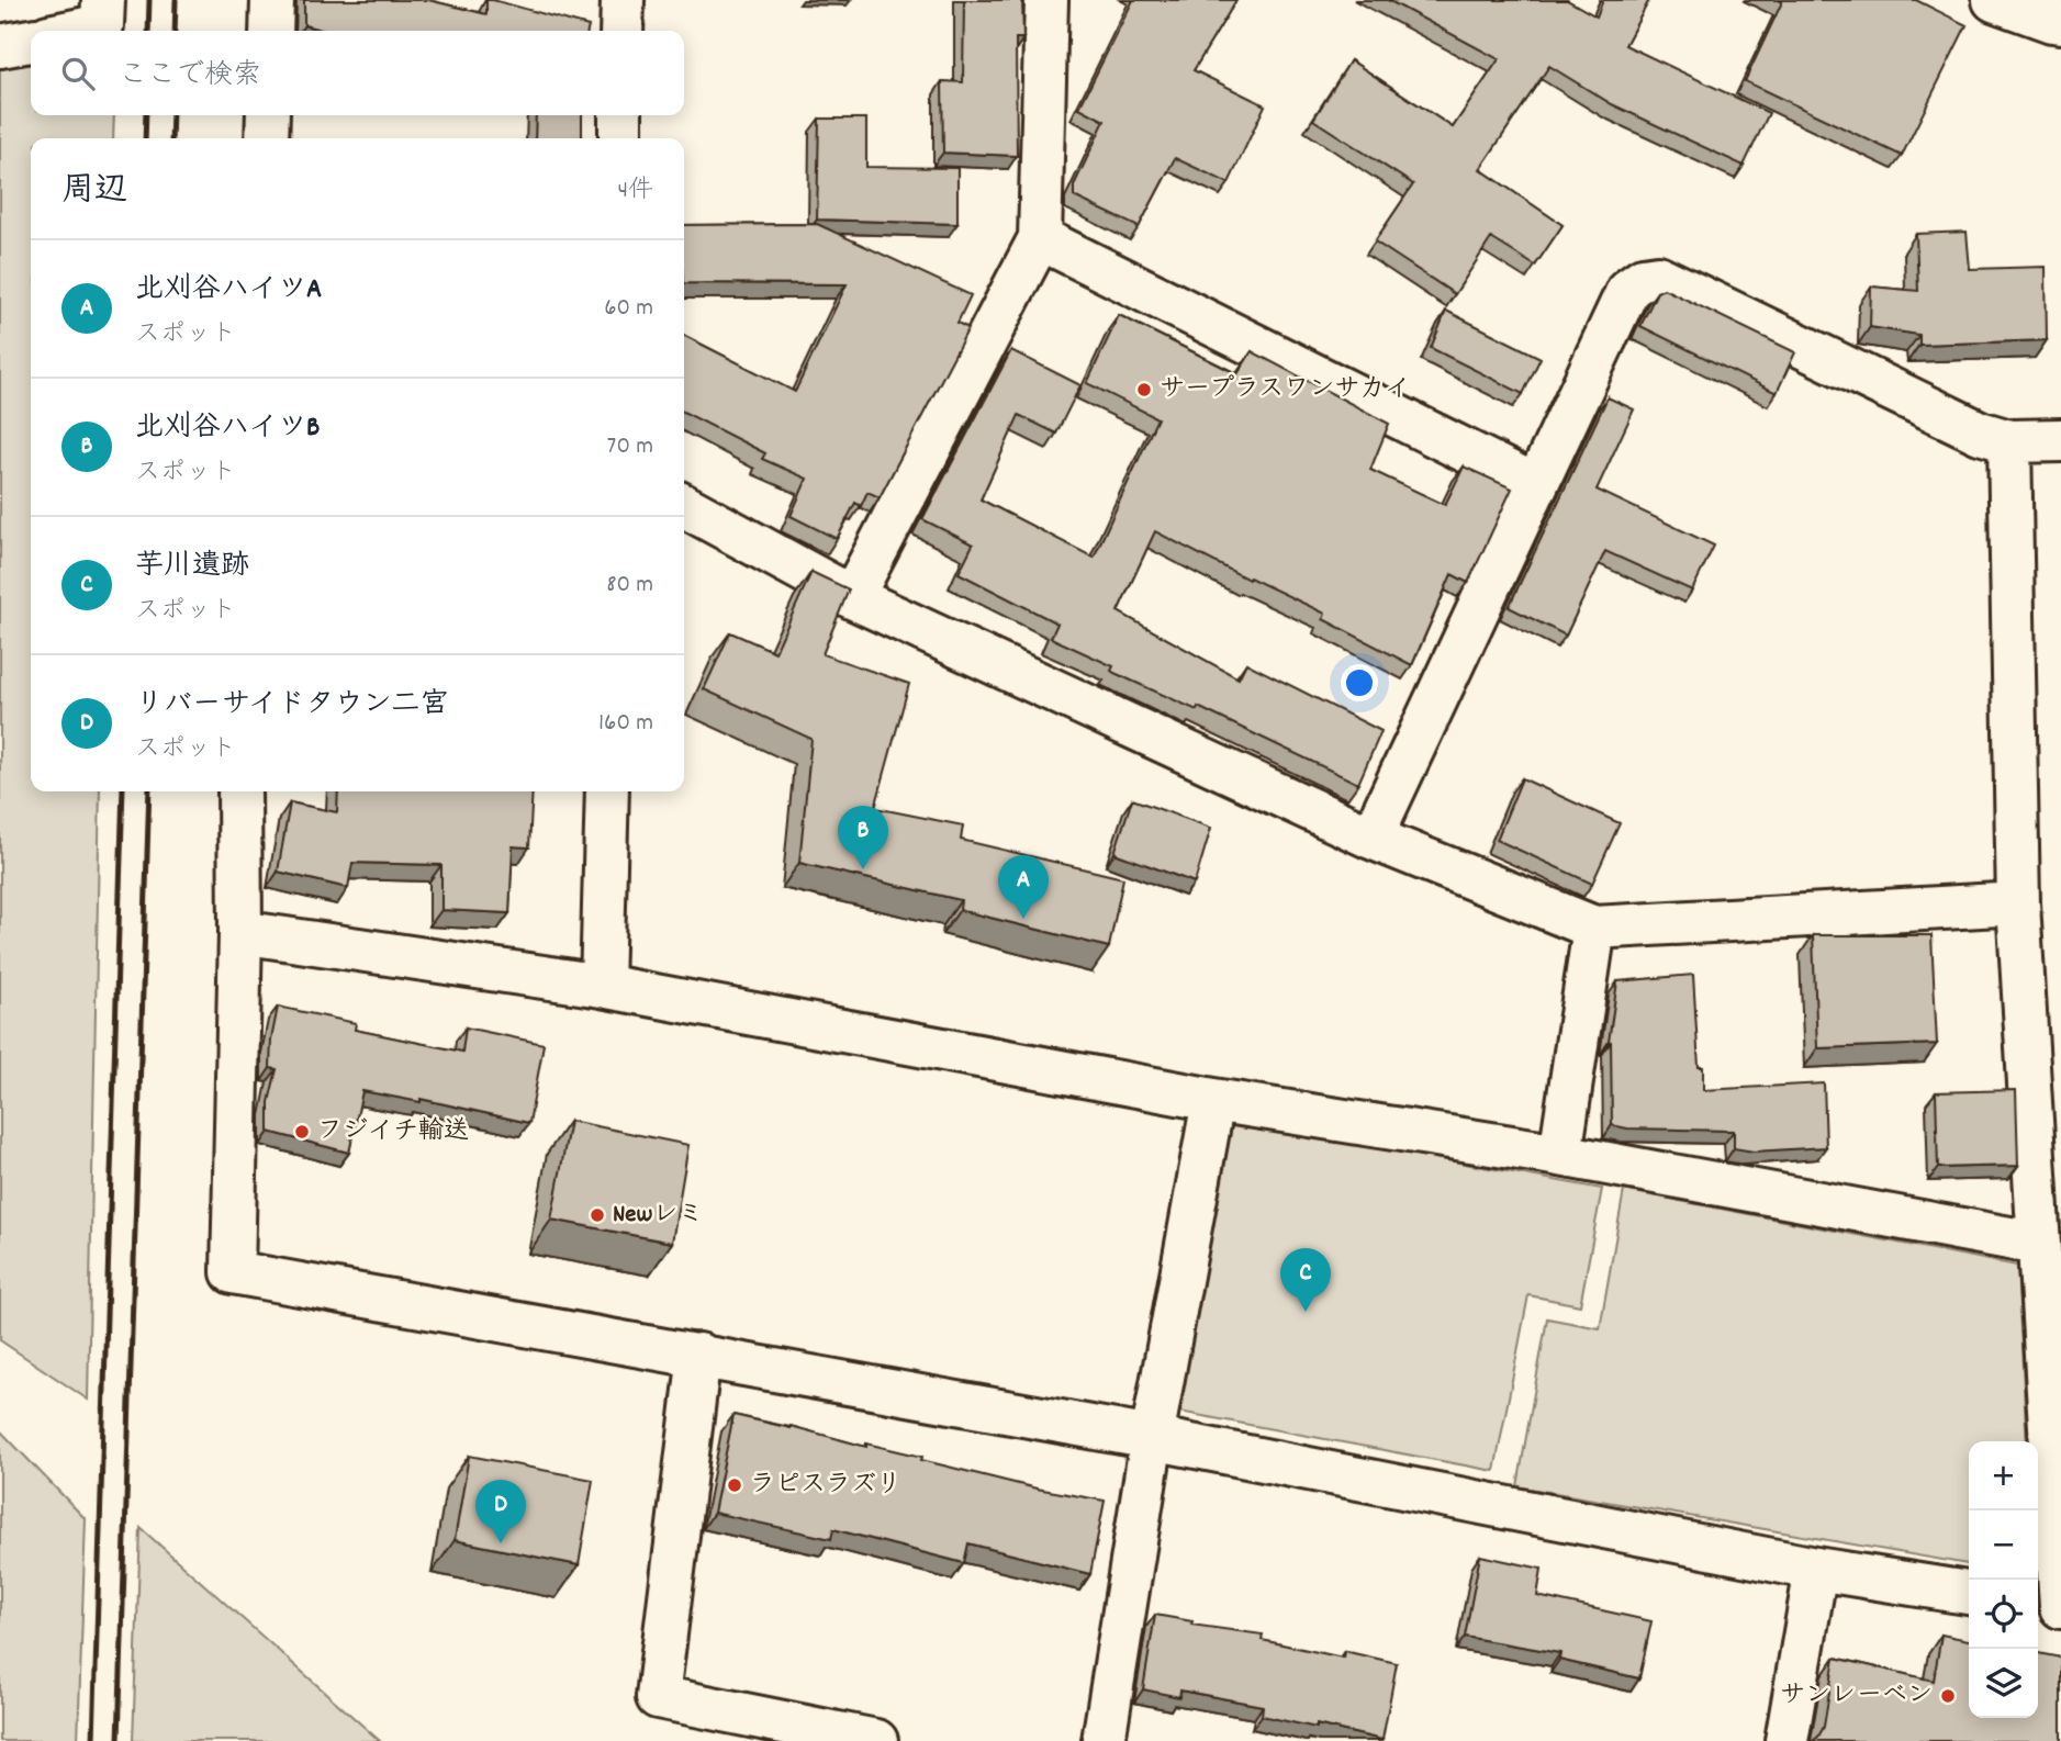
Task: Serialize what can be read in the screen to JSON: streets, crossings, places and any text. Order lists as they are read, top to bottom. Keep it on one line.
{"places":["サープラスワンサカイ","フジイチ輸送","Newレミ","ラピスラズリ","サンレーベン"],"page":{"search":"ここで検索","heading":["周辺","4件"],"list":[{"mark":"A","name":"北刈谷ハイツA","note":"スポット","value":"60 m"},{"mark":"B","name":"北刈谷ハイツB","note":"スポット","value":"70 m"},{"mark":"C","name":"芋川遺跡","note":"スポット","value":"80 m"},{"mark":"D","name":"リバーサイドタウン二宮","note":"スポット","value":"160 m"}],"pins":["B","A","C","D"],"map_buttons":["+","−"]}}
